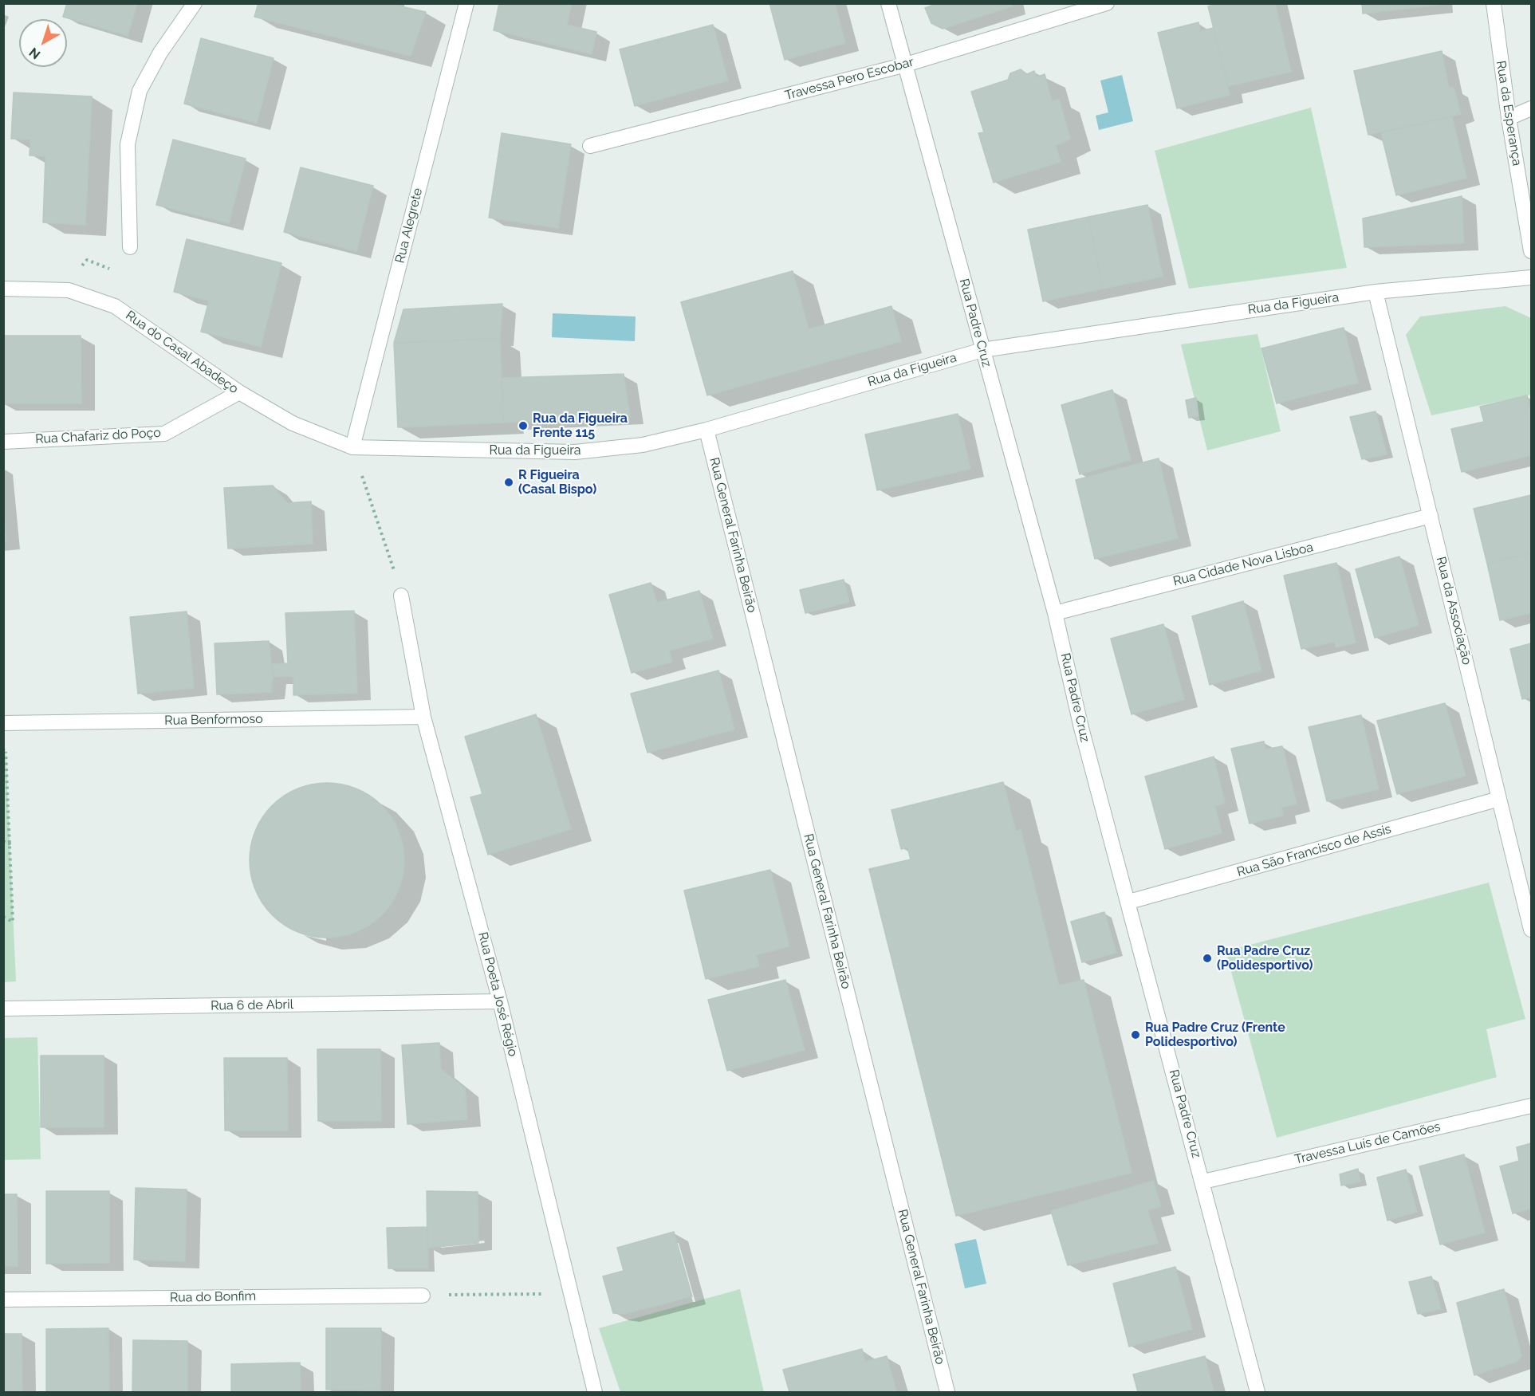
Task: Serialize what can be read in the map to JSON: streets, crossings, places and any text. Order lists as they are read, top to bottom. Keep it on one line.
{"streets":{"street":["Travessa Pero Escobar","Rua da Esperança","Rua Alegrete","Rua da Figueira","Rua Padre Cruz","Rua do Casal Abadeço","Rua Chafariz do Poço","Rua General Farinha Beirão","Rua Cidade Nova Lisboa","Rua da Associação","Rua Benformoso","Rua São Francisco de Assis","Rua Poeta José Régio","Rua 6 de Abril","Travessa Luís de Camões","Rua do Bonfim"]},"crossings":[["Travessa Pero Escobar","Rua Padre Cruz"],["Rua Alegrete","Rua da Figueira"],["Rua Alegrete","Rua do Casal Abadeço"],["Rua da Figueira","Rua Padre Cruz"],["Rua da Figueira","Rua do Casal Abadeço"],["Rua da Figueira","Rua General Farinha Beirão"],["Rua da Figueira","Rua da Associação"],["Rua Padre Cruz","Rua Cidade Nova Lisboa"],["Rua Padre Cruz","Rua São Francisco de Assis"],["Rua Padre Cruz","Travessa Luís de Camões"],["Rua do Casal Abadeço","Rua Chafariz do Poço"],["Rua Cidade Nova Lisboa","Rua da Associação"],["Rua da Associação","Rua São Francisco de Assis"],["Rua Benformoso","Rua Poeta José Régio"],["Rua Poeta José Régio","Rua 6 de Abril"]],"places":["Rua da Figueira Frente 115","R Figueira (Casal Bispo)","Rua Padre Cruz (Polidesportivo)","Rua Padre Cruz (Frente Polidesportivo)"],"north":"bottom left"}
